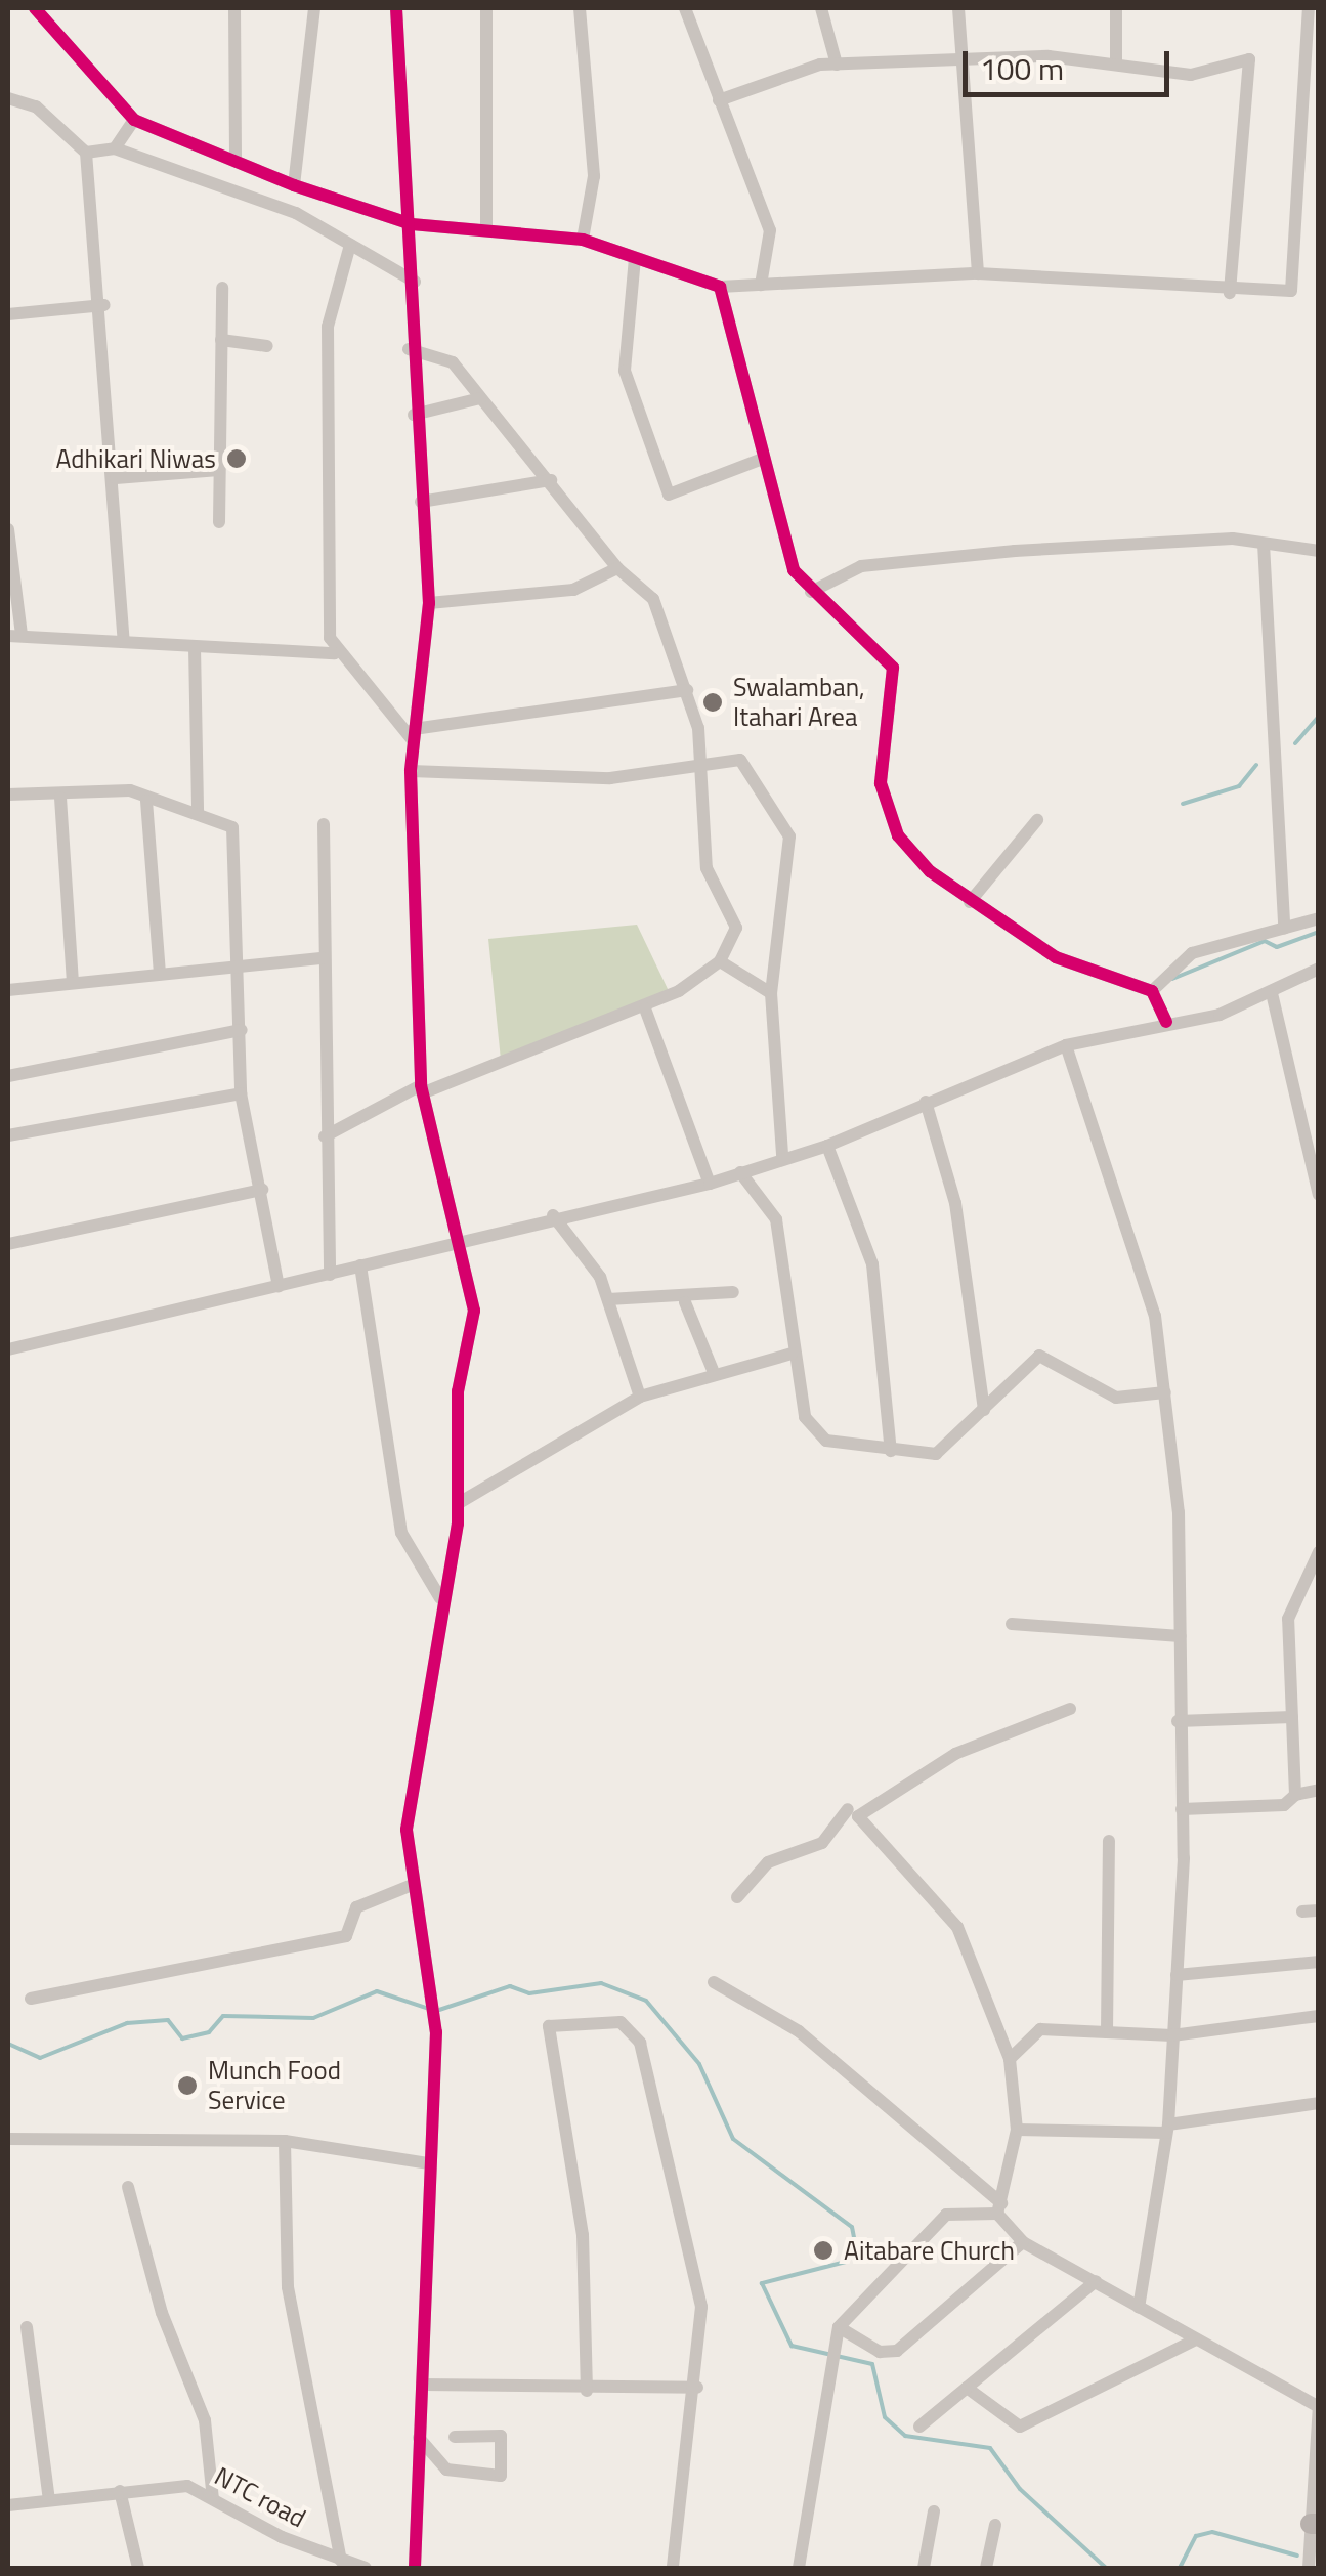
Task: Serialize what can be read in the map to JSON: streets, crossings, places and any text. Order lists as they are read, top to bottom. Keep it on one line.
{"streets":{"street":["NTC road"]},"places":["Adhikari Niwas","Swalamban, Itahari Area","Munch Food Service","Aitabare Church"],"scale_bar":"100 m"}
